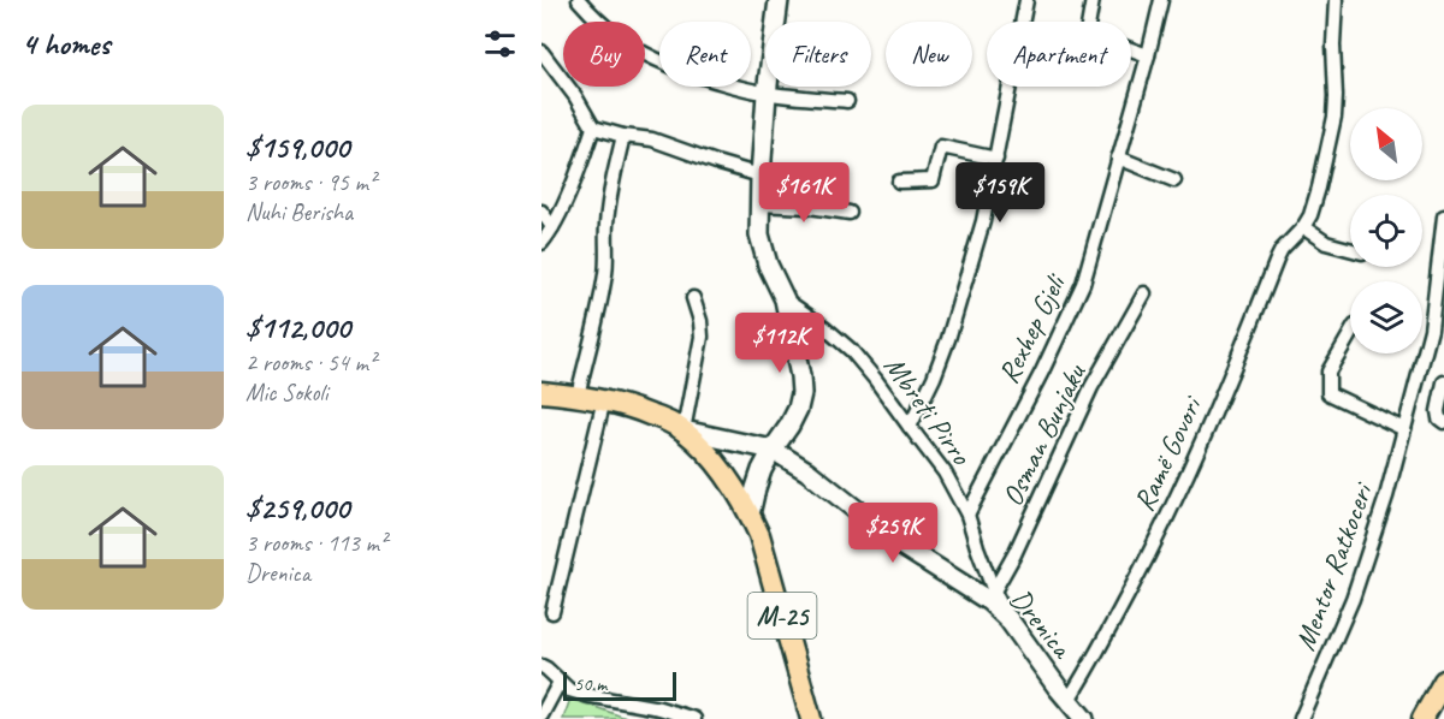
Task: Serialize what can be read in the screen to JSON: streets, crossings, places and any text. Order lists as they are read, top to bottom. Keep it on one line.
{"streets":{"main road":["M-25"],"street":["Rexhep Gjeli","Mbreti Pirro","Osman Bunjaku","Ramë Govori","Mentor Ratkoceri","Drenica"]},"crossings":[["Rexhep Gjeli","Mbreti Pirro"],["Mbreti Pirro","Osman Bunjaku"],["Mbreti Pirro","Drenica"],["Osman Bunjaku","Drenica"],["Ramë Govori","Drenica"],["M-25","Drenica"]],"scale_bar":"50 m","north":"top left","page":{"heading":"4 homes","chip":["Buy","Rent","Filters","New","Apartment"],"list":[{"name":"$159,000","note":"3 rooms · 95 m² · Nuhi Berisha"},{"name":"$112,000","note":"2 rooms · 54 m² · Mic Sokoli"},{"name":"$259,000","note":"3 rooms · 113 m² · Drenica"}],"price":["$161K","$159K","$112K","$259K"],"scale":"50 m"}}
